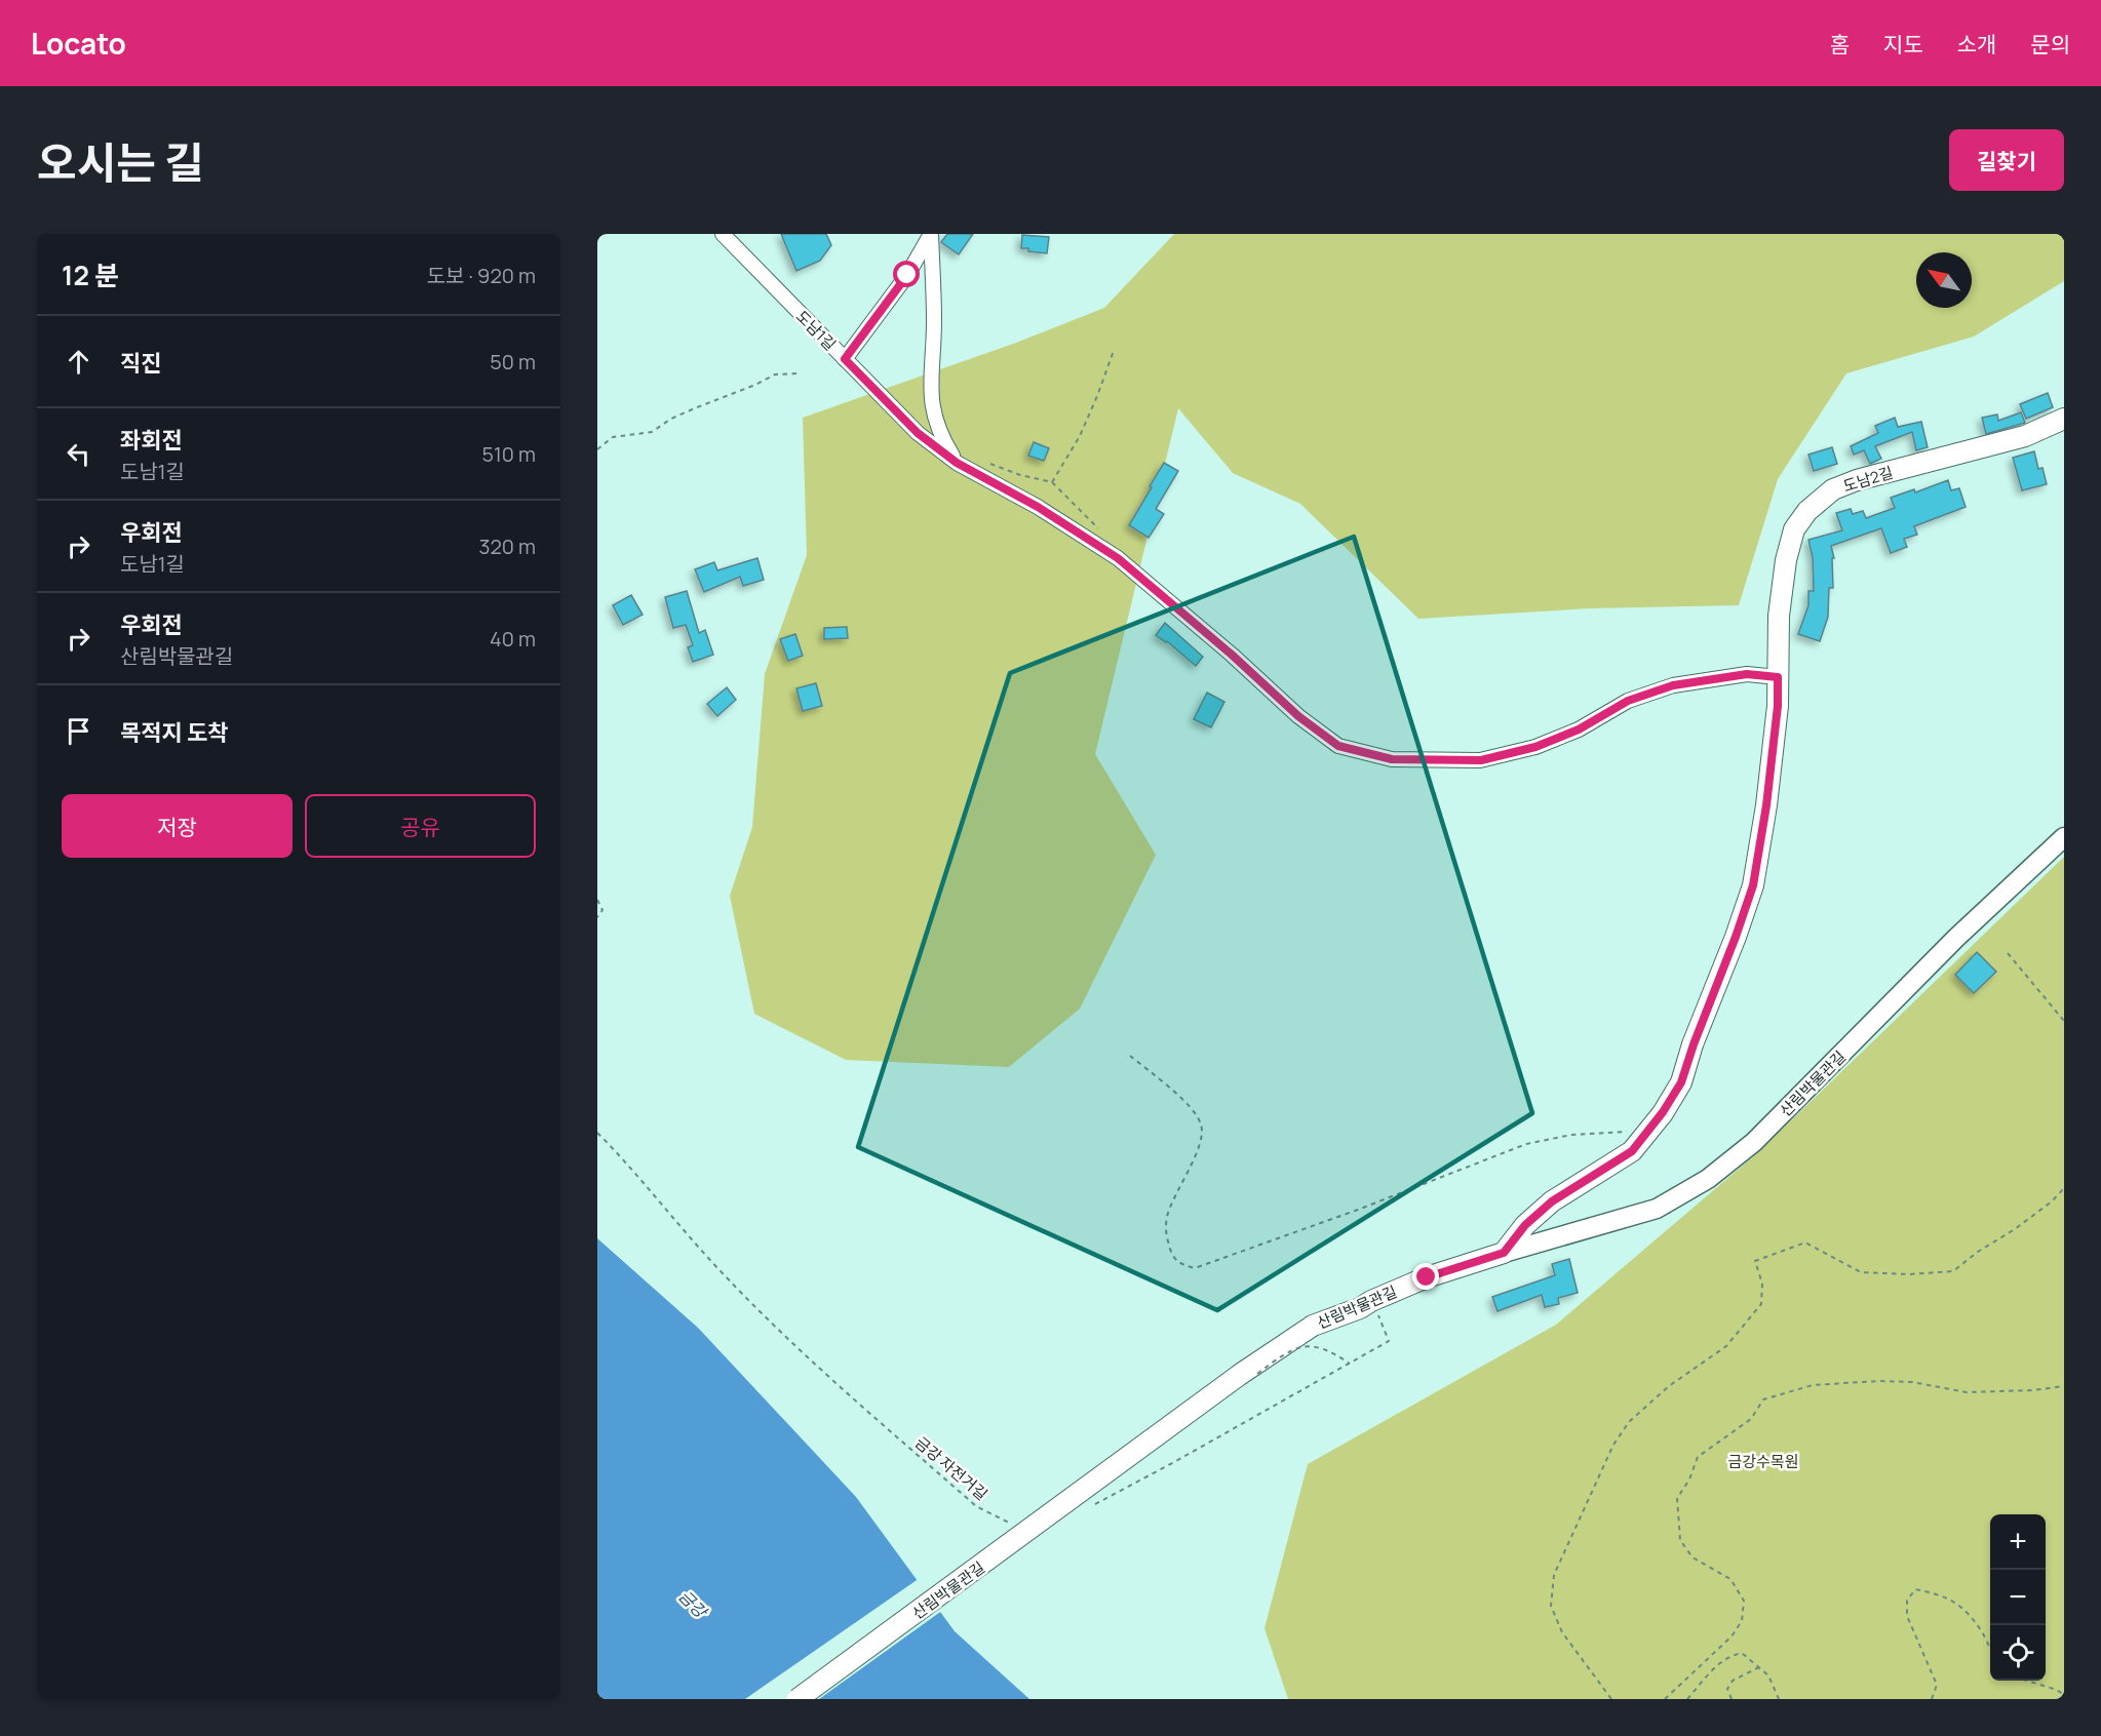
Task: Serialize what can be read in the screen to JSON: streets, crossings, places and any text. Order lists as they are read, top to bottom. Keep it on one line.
{"streets":{"main road":["도남2길","산림박물관길"],"street":["도남1길"],"path":["금강 자전거길"]},"crossings":[["도남1길","도남2길"]],"water":["금강"],"parks":["금강수목원"],"north":"top left","page":{"header":"Locato","nav":["홈","지도","소개","문의"],"title":"오시는 길","buttons":["길찾기",["저장","공유"]],"heading":["12 분","도보 · 920 m"],"list":[["직진","50 m"],["좌회전","도남1길","510 m"],["우회전","도남1길","320 m"],["우회전","산림박물관길","40 m"],"목적지 도착"],"map_buttons":["+","−"]}}
